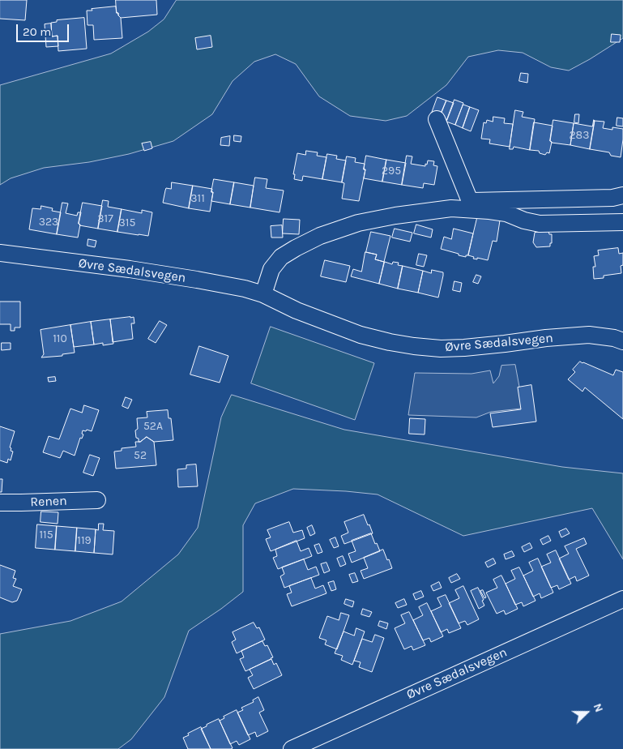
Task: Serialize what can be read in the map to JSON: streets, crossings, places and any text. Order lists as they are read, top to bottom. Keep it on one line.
{"streets":{"street":["Øvre Sædalsvegen","Renen"]},"house_numbers":["283","295","311","317","323","315","110","52A","52","115","119"],"scale_bar":"20 m","north":"right"}
